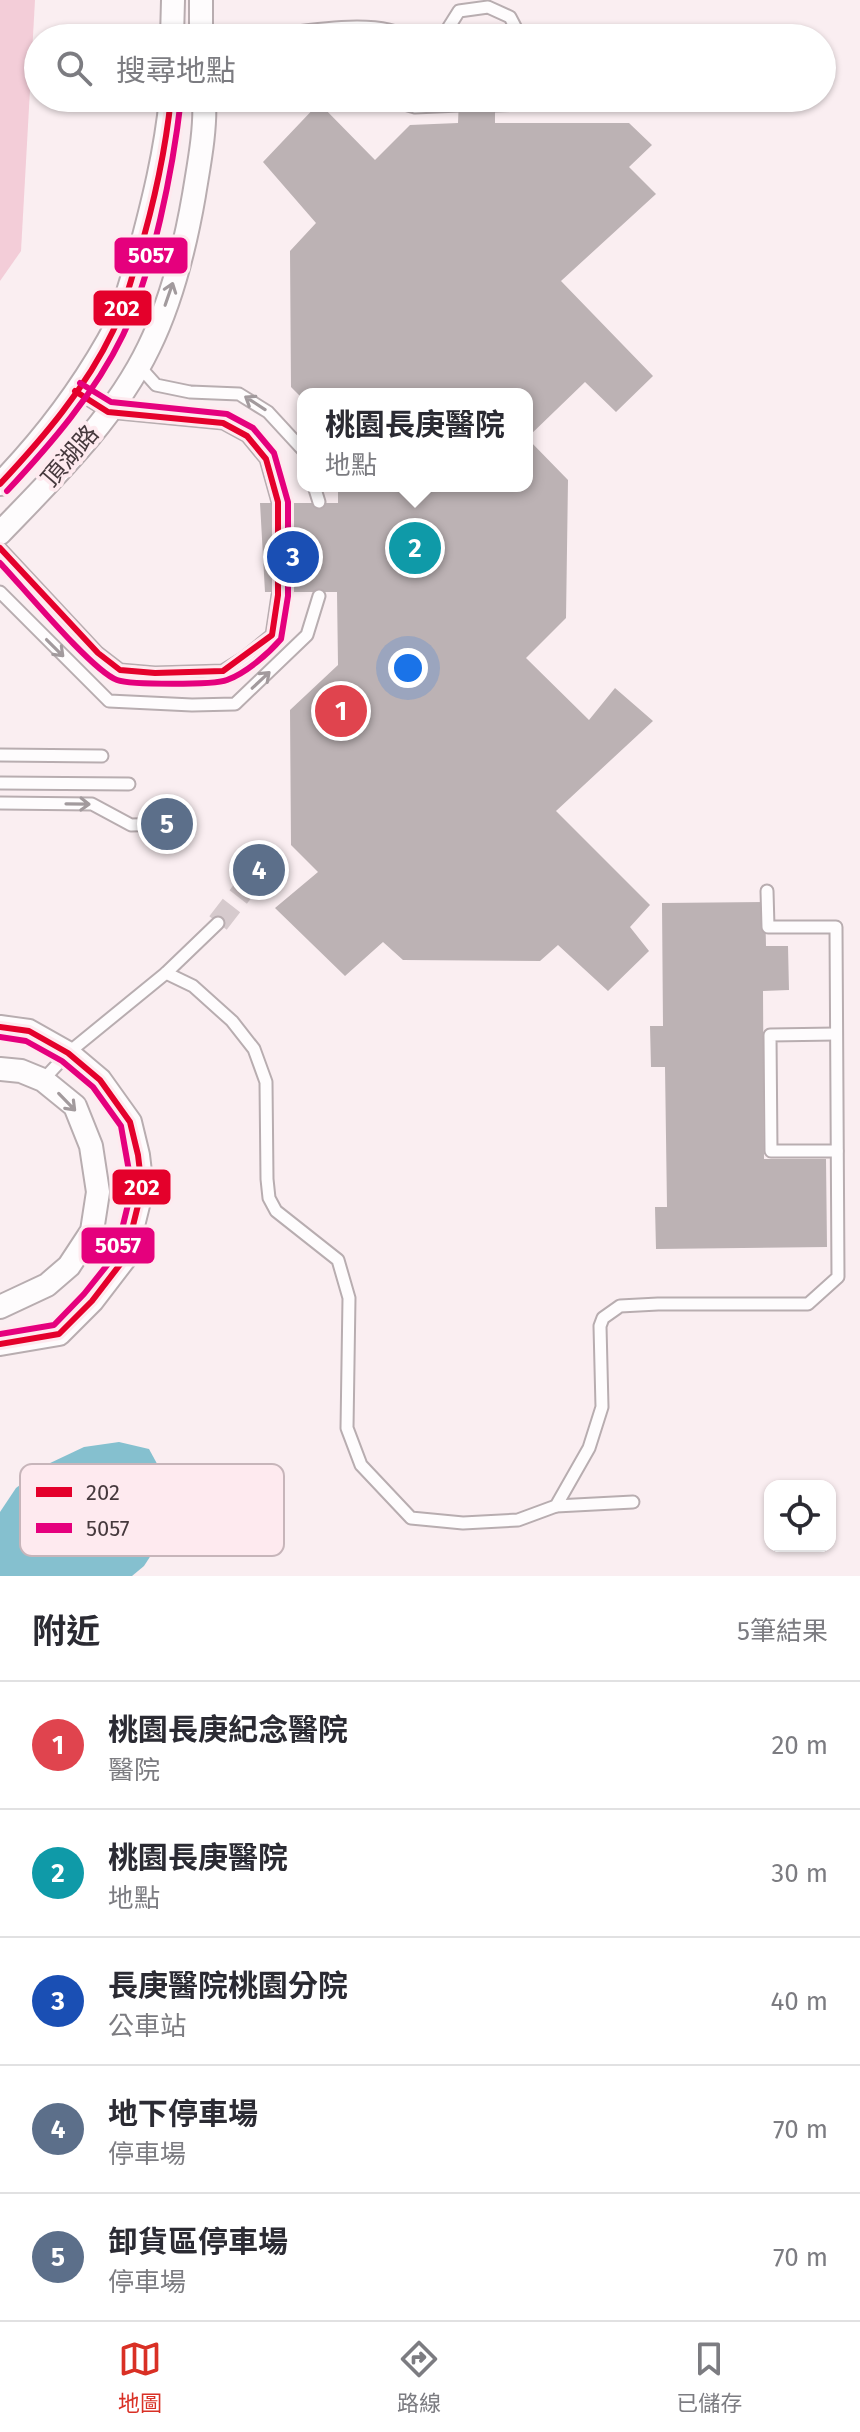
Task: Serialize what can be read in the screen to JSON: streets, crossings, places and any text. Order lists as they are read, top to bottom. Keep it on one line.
{"streets":{"street":["頂湖路"]},"lines":["transit line 202","transit line 5057"],"legend":["202","5057"],"page":{"search":"搜尋地點","popup":["桃園長庚醫院","地點"],"pins":["2","3","1","5","4"],"heading":["附近","5筆結果"],"list":[{"mark":"1","name":"桃園長庚紀念醫院","note":"醫院","value":"20 m"},{"mark":"2","name":"桃園長庚醫院","note":"地點","value":"30 m"},{"mark":"3","name":"長庚醫院桃園分院","note":"公車站","value":"40 m"},{"mark":"4","name":"地下停車場","note":"停車場","value":"70 m"},{"mark":"5","name":"卸貨區停車場","note":"停車場","value":"70 m"}],"nav":["地圖","路線","已儲存"]}}
